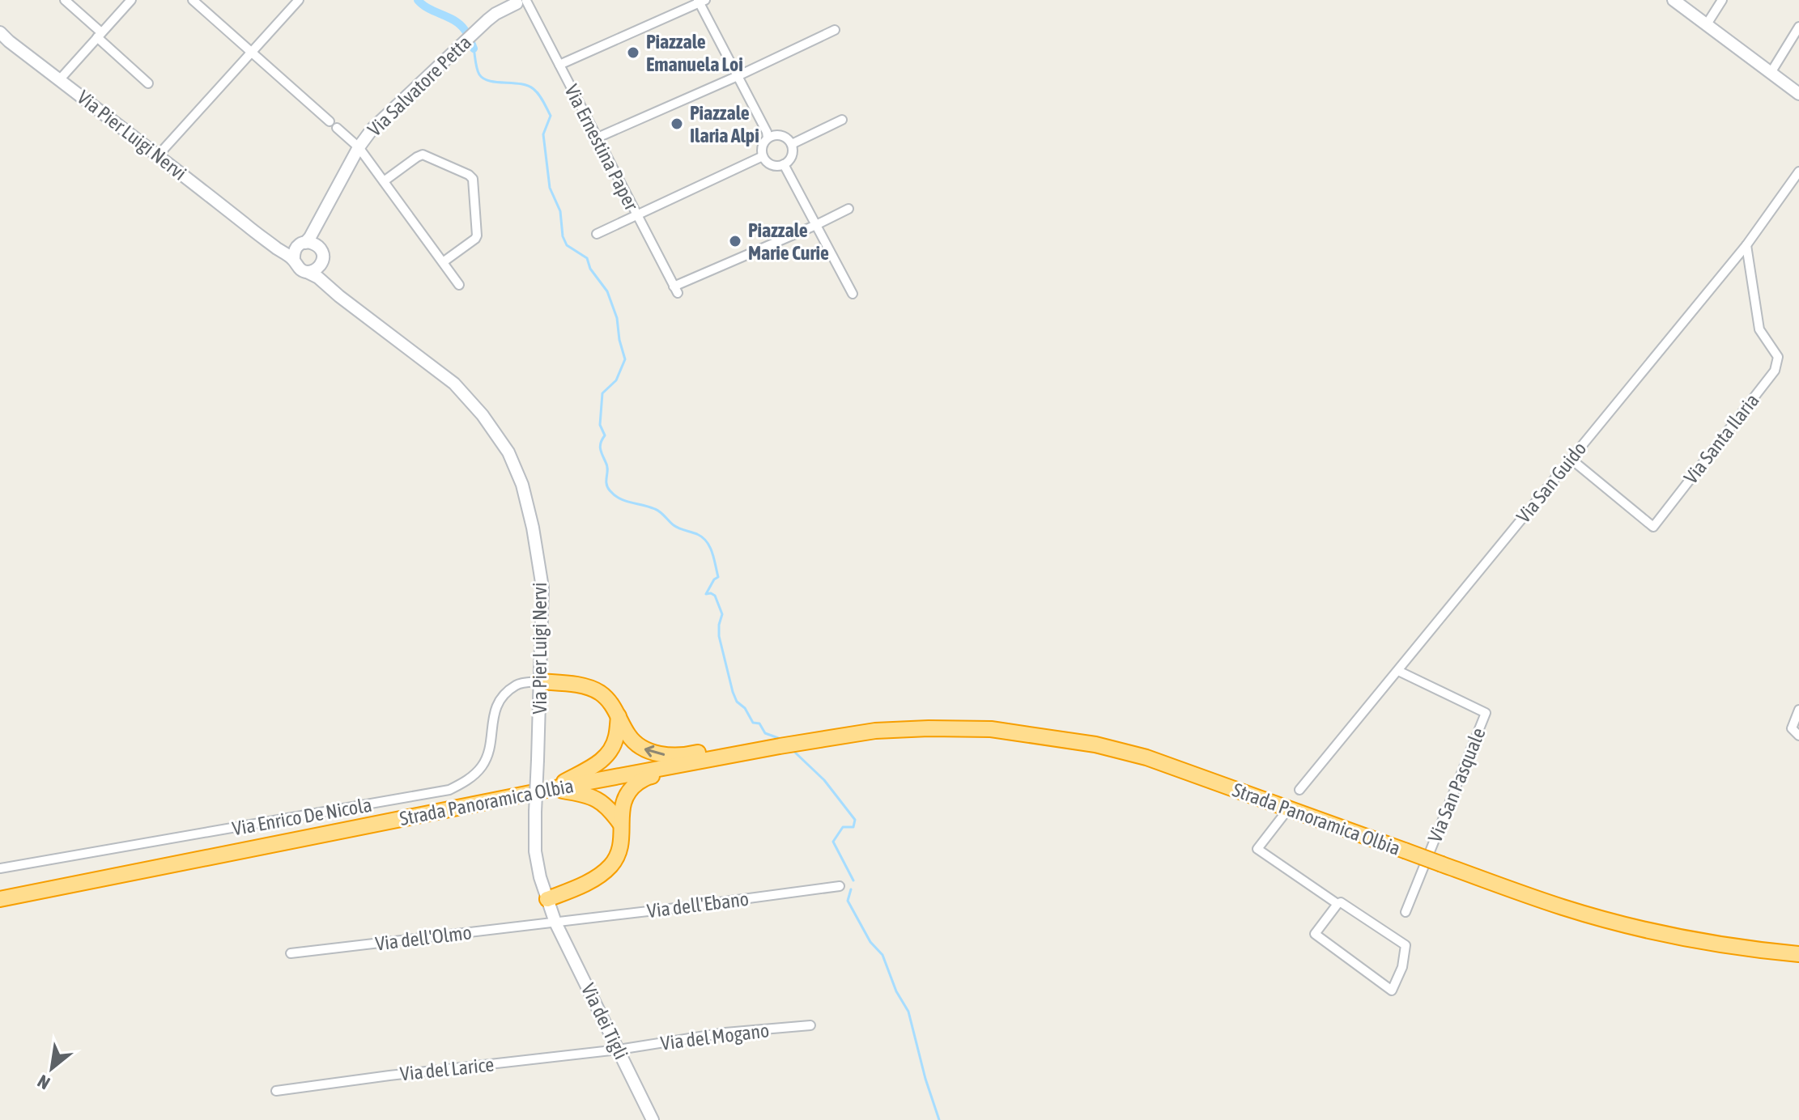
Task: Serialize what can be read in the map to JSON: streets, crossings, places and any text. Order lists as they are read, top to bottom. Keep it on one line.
{"streets":{"highway":["Strada Panoramica Olbia"],"street":["Via Salvatore Petta","Via Pier Luigi Nervi","Via Ernestina Paper","Via Santa Ilaria","Via San Guido","Via San Pasquale","Via Enrico De Nicola","Via dell'Ebano","Via dell'Olmo","Via dei Tigli","Via del Mogano","Via del Larice"]},"crossings":[["Via Salvatore Petta","Via Pier Luigi Nervi"],["Via Salvatore Petta","Via Ernestina Paper"],["Via Pier Luigi Nervi","Via Enrico De Nicola"],["Via Pier Luigi Nervi","Via dell'Ebano"],["Via Pier Luigi Nervi","Via dell'Olmo"],["Via Pier Luigi Nervi","Via dei Tigli"],["Via Santa Ilaria","Via San Guido"],["Via San Guido","Via San Pasquale"],["Via dell'Ebano","Via dell'Olmo"],["Via dell'Ebano","Via dei Tigli"],["Via dell'Olmo","Via dei Tigli"],["Via dei Tigli","Via del Mogano"],["Via dei Tigli","Via del Larice"],["Via del Mogano","Via del Larice"]],"places":["Piazzale Emanuela Loi","Piazzale Ilaria Alpi","Piazzale Marie Curie"],"north":"bottom left"}
